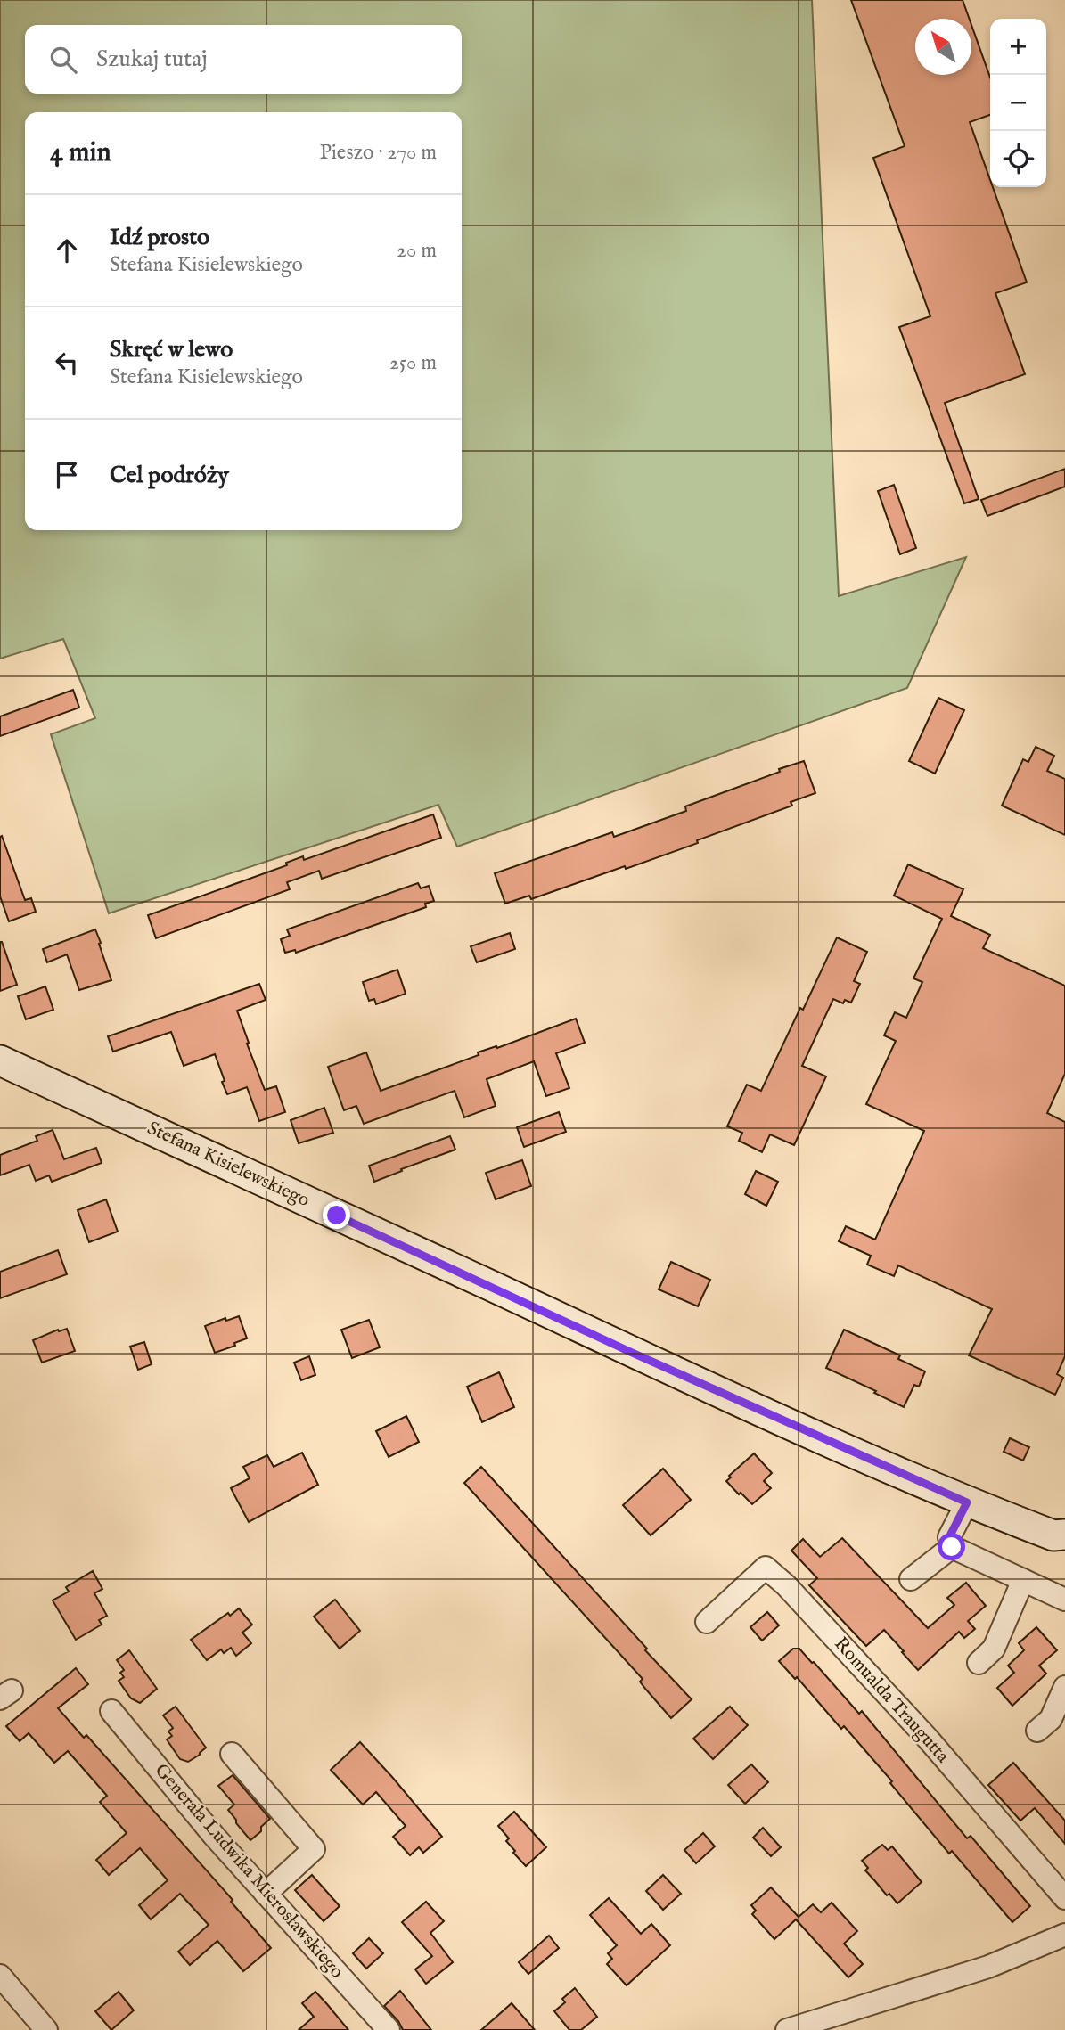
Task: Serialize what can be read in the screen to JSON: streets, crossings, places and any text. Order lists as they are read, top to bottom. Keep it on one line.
{"streets":{"main road":["Stefana Kisielewskiego"],"street":["Romualda Traugutta","Generała Ludwika Mierosławskiego"]},"north":"top left","page":{"map_buttons":["+","−"],"search":"Szukaj tutaj","heading":["4 min","Pieszo · 270 m"],"list":[["Idź prosto","Stefana Kisielewskiego","20 m"],["Skręć w lewo","Stefana Kisielewskiego","250 m"],"Cel podróży"]}}
